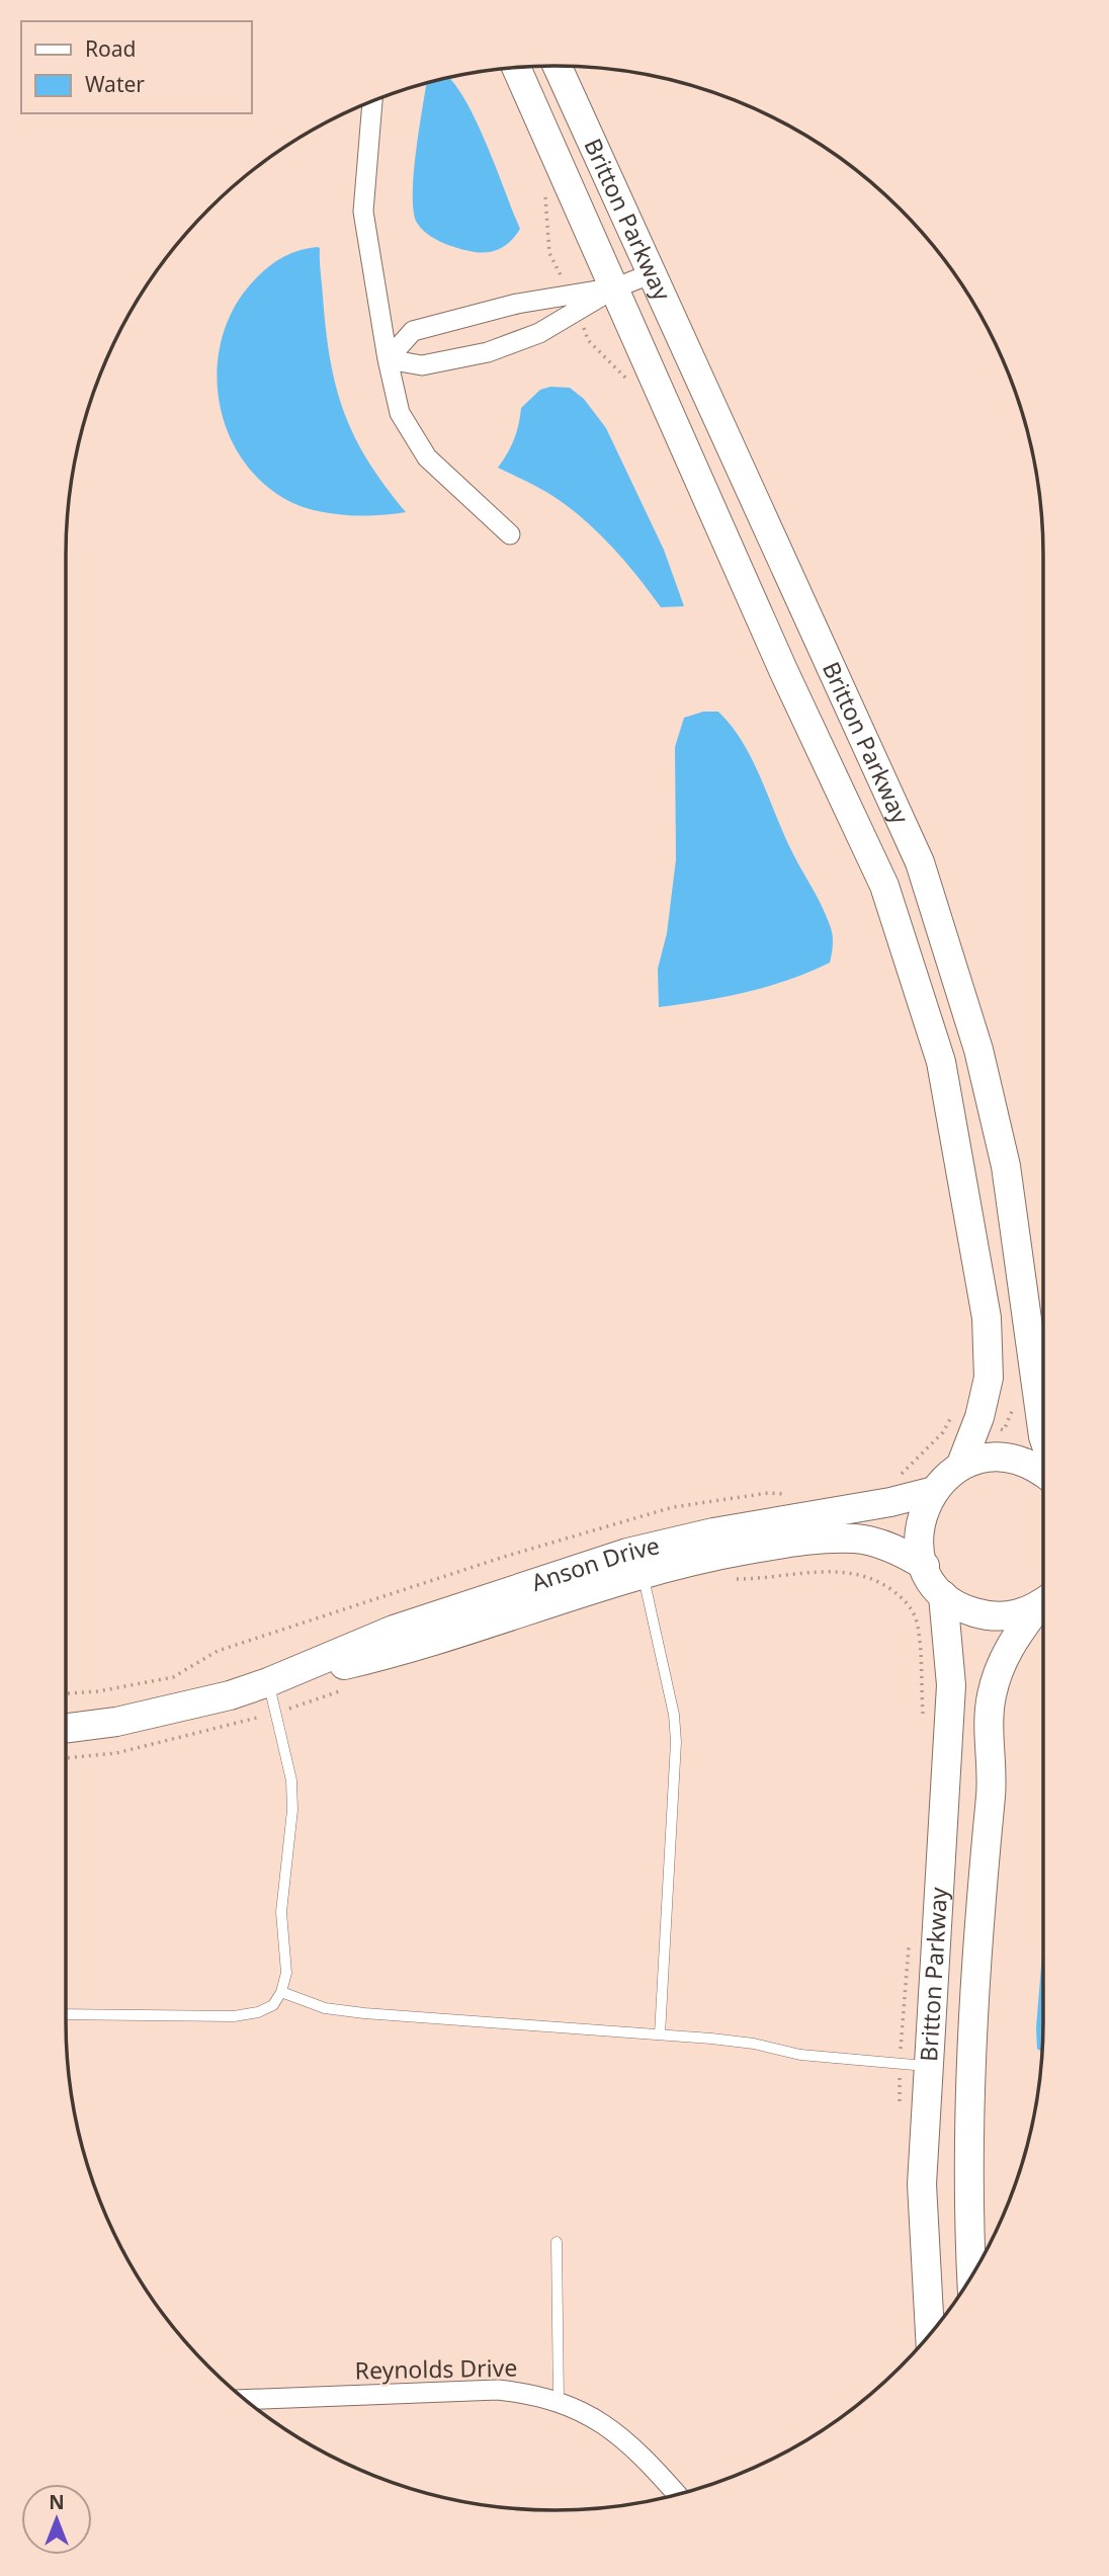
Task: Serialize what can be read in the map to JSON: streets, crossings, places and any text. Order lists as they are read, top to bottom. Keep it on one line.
{"streets":{"main road":["Britton Parkway","Anson Drive"],"street":["Reynolds Drive"]},"legend":["Road","Water"],"north":"top"}
